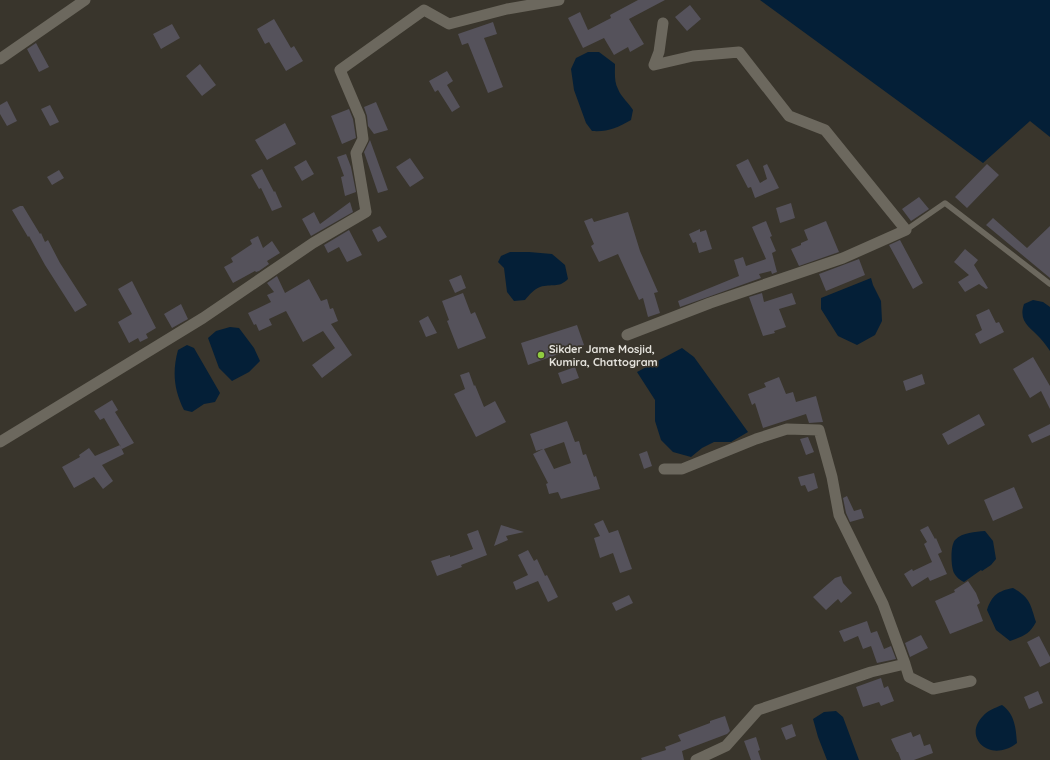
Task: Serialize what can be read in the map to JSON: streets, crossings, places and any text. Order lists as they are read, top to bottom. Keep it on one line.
{"places":["Sikder Jame Mosjid, Kumira, Chattogram"]}
